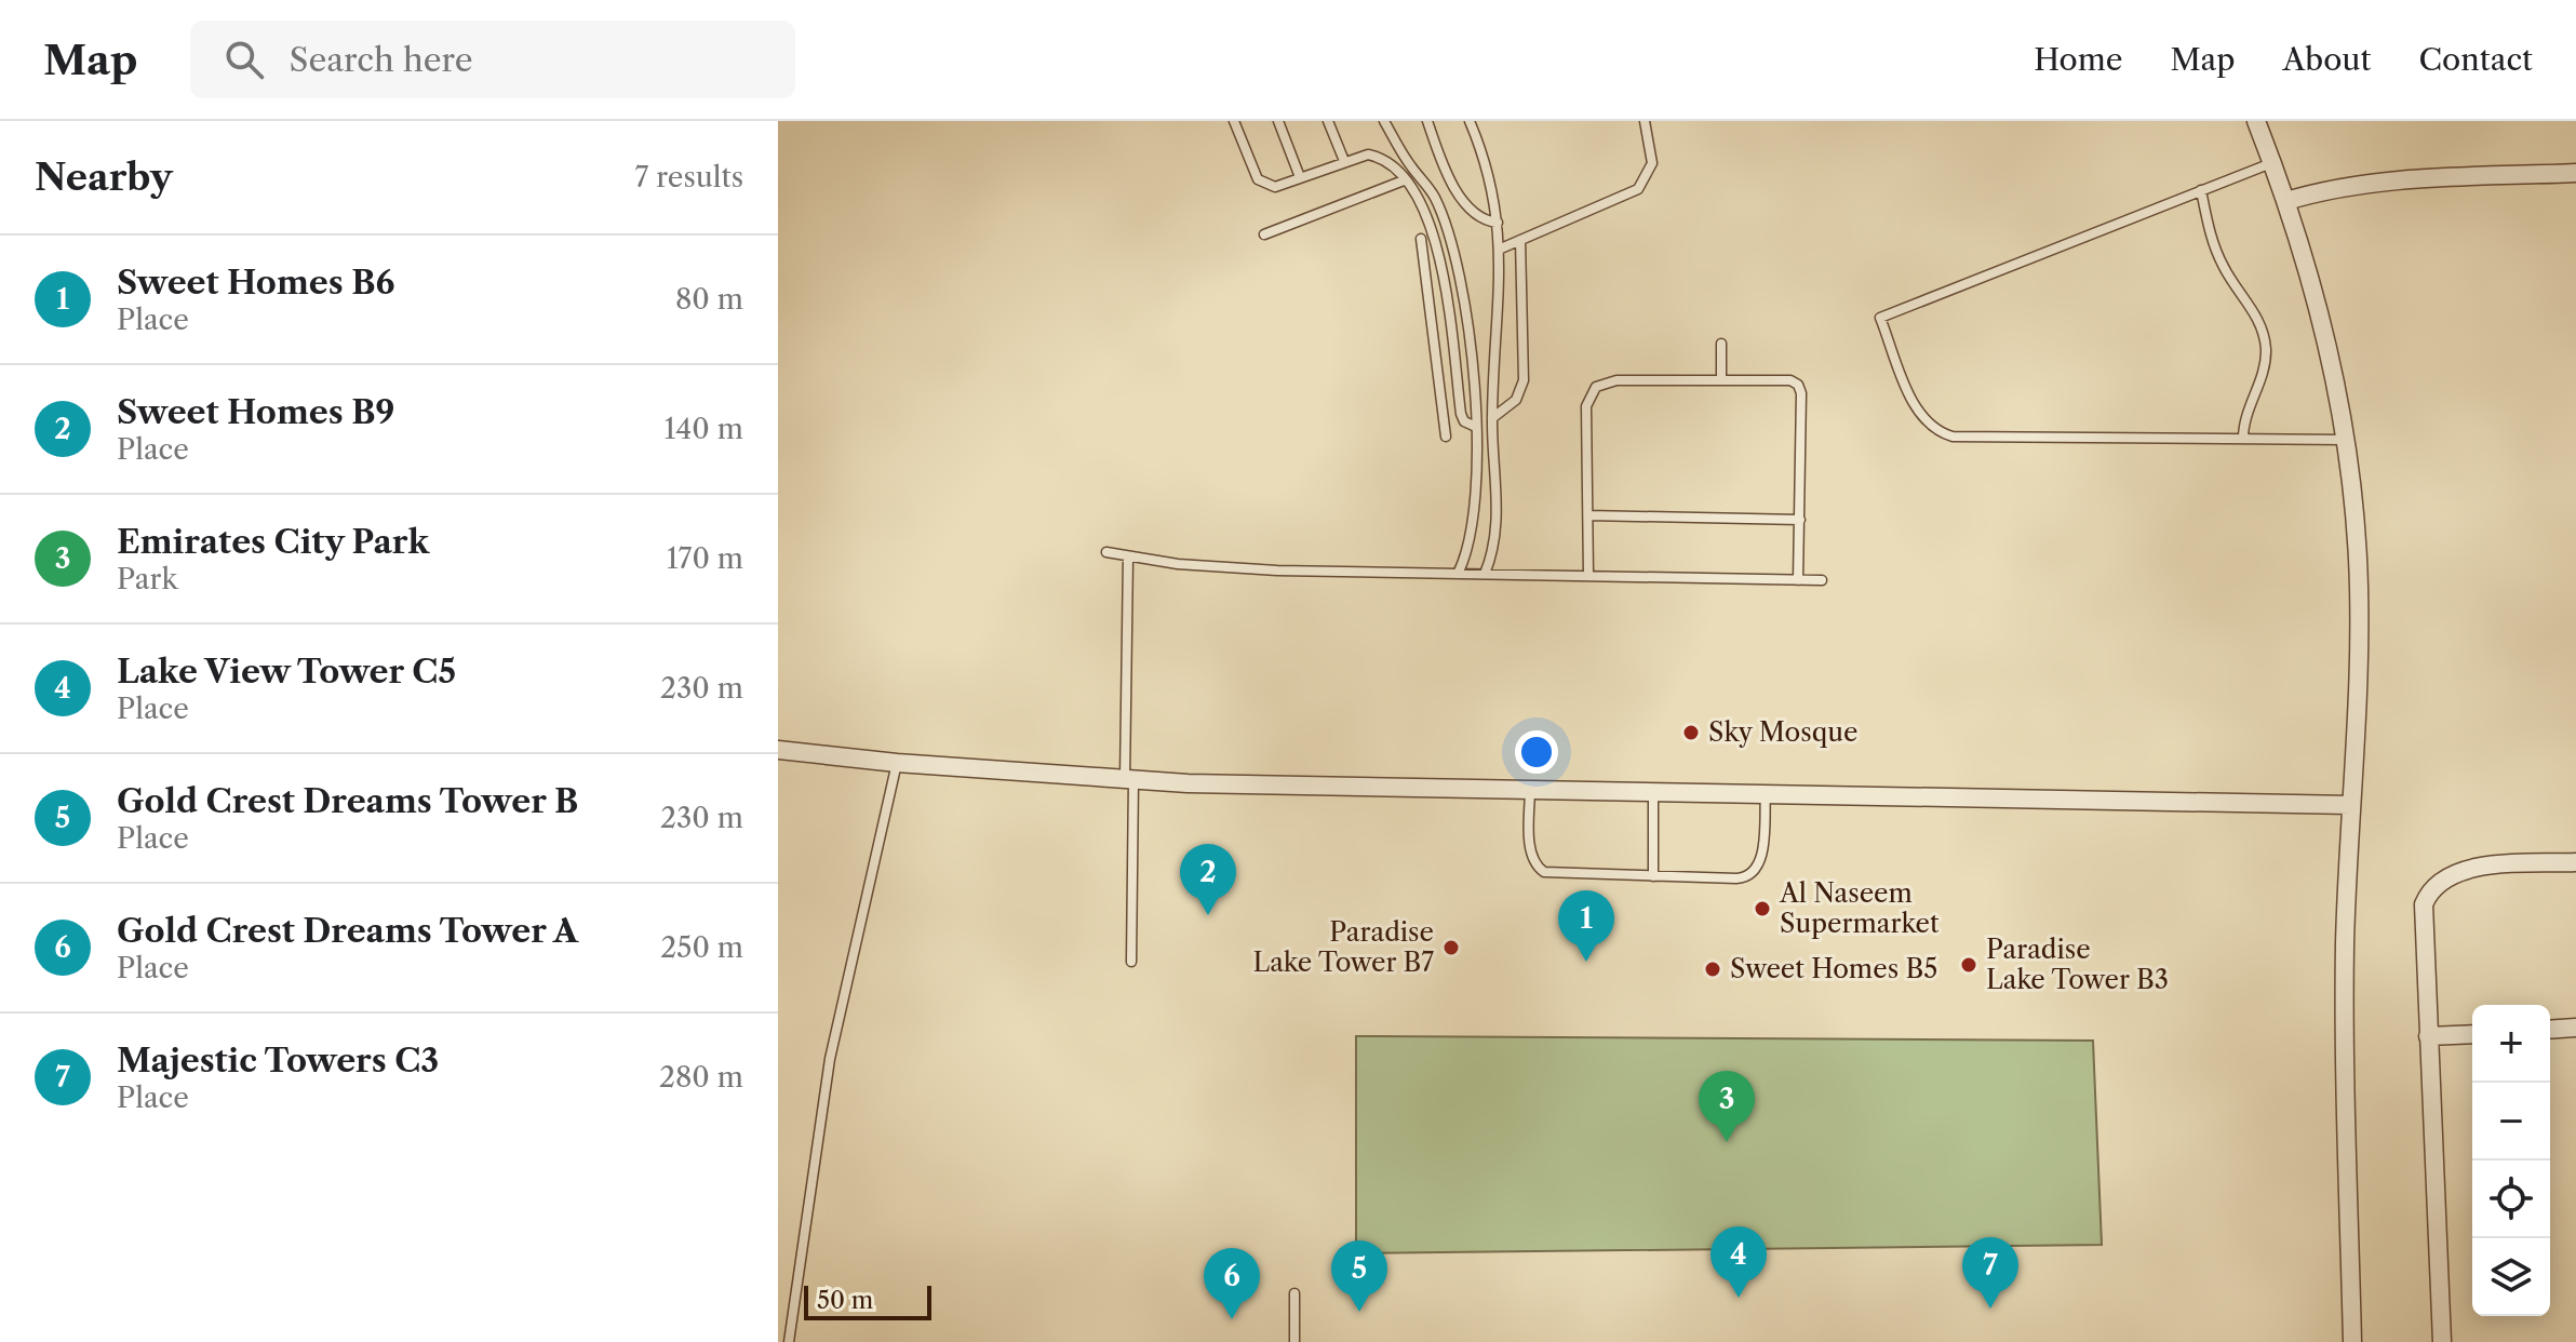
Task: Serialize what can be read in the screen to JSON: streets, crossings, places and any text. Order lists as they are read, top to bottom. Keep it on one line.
{"places":["Sky Mosque","Al Naseem Supermarket","Paradise Lake Tower B7","Paradise Lake Tower B3","Sweet Homes B5"],"scale_bar":"50 m","page":{"header":"Map","search":"Search here","nav":["Home","Map","About","Contact"],"heading":["Nearby","7 results"],"list":[{"mark":"1","name":"Sweet Homes B6","note":"Place","value":"80 m"},{"mark":"2","name":"Sweet Homes B9","note":"Place","value":"140 m"},{"mark":"3","name":"Emirates City Park","note":"Park","value":"170 m"},{"mark":"4","name":"Lake View Tower C5","note":"Place","value":"230 m"},{"mark":"5","name":"Gold Crest Dreams Tower B","note":"Place","value":"230 m"},{"mark":"6","name":"Gold Crest Dreams Tower A","note":"Place","value":"250 m"},{"mark":"7","name":"Majestic Towers C3","note":"Place","value":"280 m"}],"pins":["2","1","3","4","7","5","6"],"map_buttons":["+","−"],"scale":"50 m"}}
